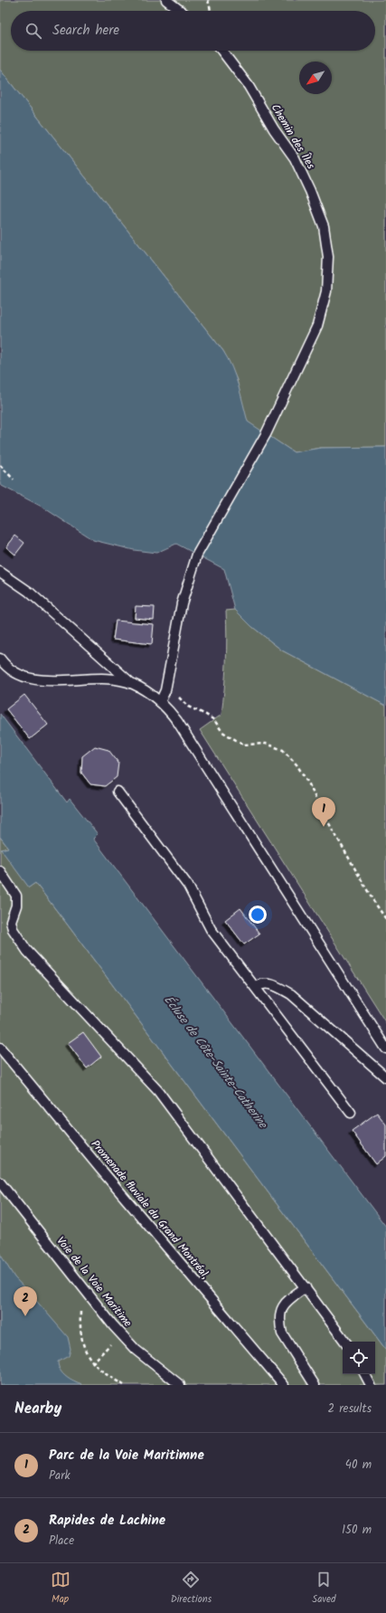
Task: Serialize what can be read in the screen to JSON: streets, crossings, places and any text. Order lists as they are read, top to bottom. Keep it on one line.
{"streets":{"lane":["Chemin des Îles","Promenade fluviale du Grand Montréal,","Voie de la Voie Maritime"]},"water":["Écluse de Côte-Sainte-Catherine"],"north":"bottom left","page":{"search":"Search here","pins":["1","2"],"heading":["Nearby","2 results"],"list":[{"mark":"1","name":"Parc de la Voie Maritimne","note":"Park","value":"40 m"},{"mark":"2","name":"Rapides de Lachine","note":"Place","value":"150 m"}],"nav":["Map","Directions","Saved"]}}
